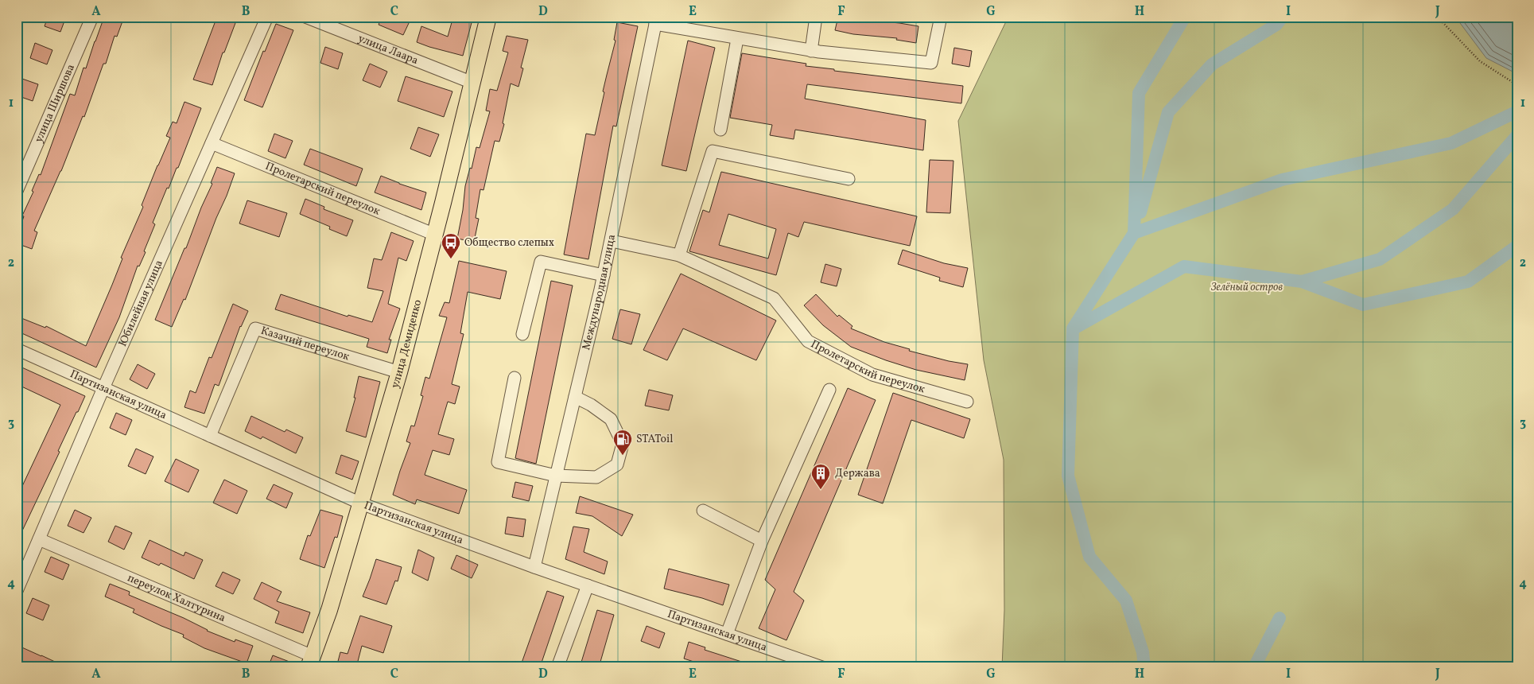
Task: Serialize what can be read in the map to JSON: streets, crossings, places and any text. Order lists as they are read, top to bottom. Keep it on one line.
{"streets":{"main road":["улица Демиденко"],"street":["улица Лаара","улица Ширшова","Пролетарский переулок","Международная улица","Юбилейная улица","Казачий переулок","Партизанская улица","переулок Халтурина"]},"crossings":[["улица Лаара","улица Демиденко"],["Пролетарский переулок","Международная улица"],["Пролетарский переулок","Юбилейная улица"],["Пролетарский переулок","улица Демиденко"],["Международная улица","Партизанская улица"],["Юбилейная улица","Партизанская улица"],["Юбилейная улица","переулок Халтурина"],["Казачий переулок","улица Демиденко"],["Казачий переулок","Партизанская улица"],["улица Демиденко","Партизанская улица"],["улица Демиденко","переулок Халтурина"]],"parks":["Зелёный остров"],"places":{"bus stop":["Общество слепых"],"fuel station":["STAToil"],"building":["Держава"]},"grid":{"columns":["A","B","C","D","E","F","G","H","I","J"],"rows":["1","2","3","4"]}}
